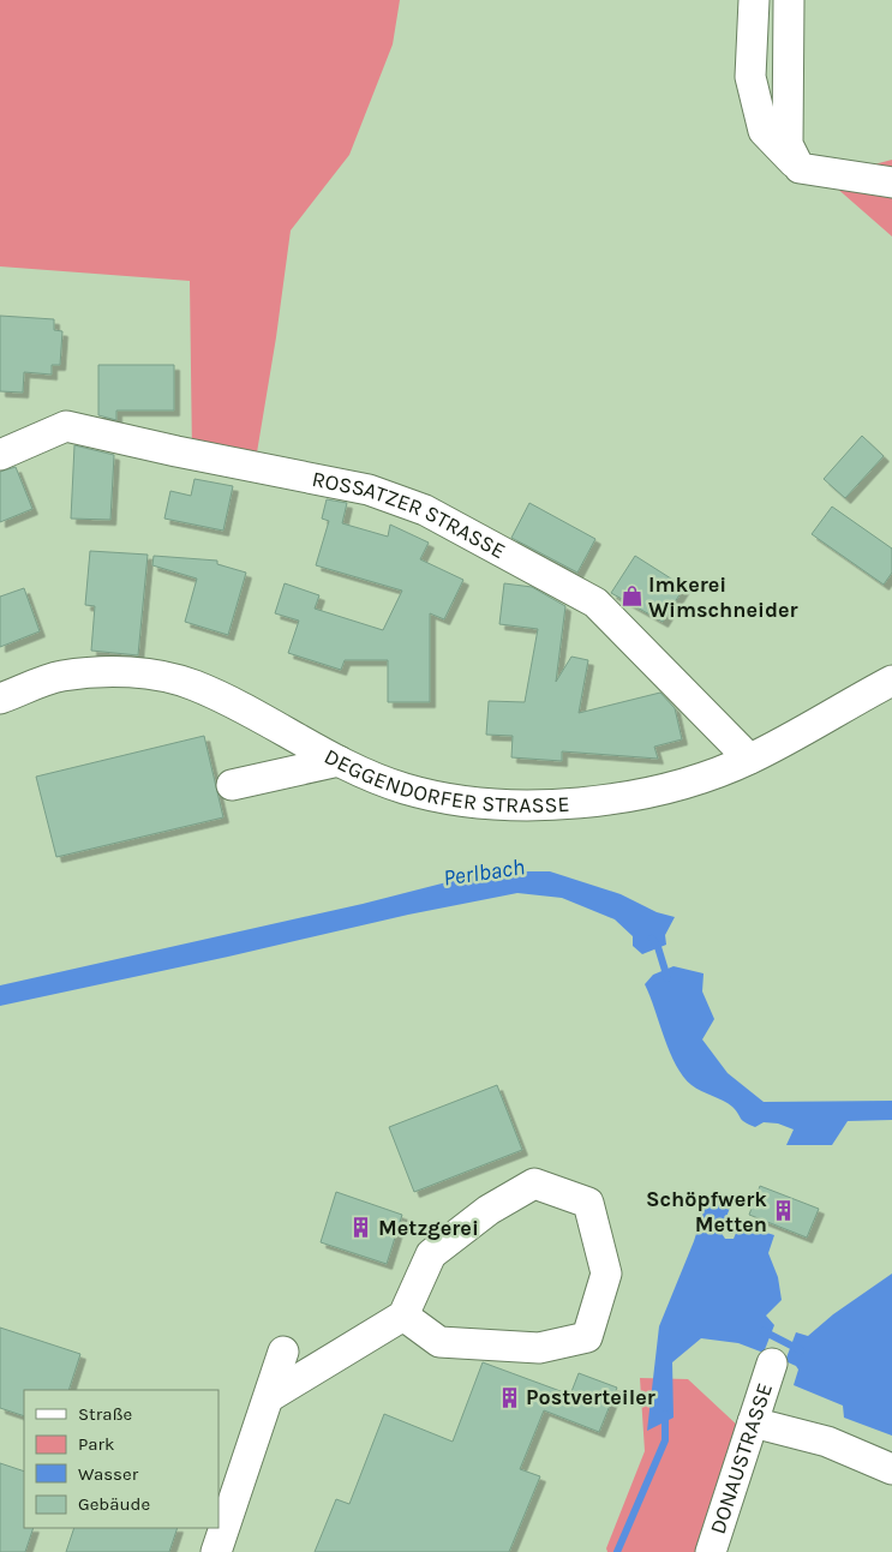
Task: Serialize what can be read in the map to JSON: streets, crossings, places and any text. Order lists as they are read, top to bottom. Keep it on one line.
{"streets":{"street":["ROSSATZER STRASSE","DEGGENDORFER STRASSE","DONAUSTRASSE"]},"crossings":[["ROSSATZER STRASSE","DEGGENDORFER STRASSE"]],"water":["Perlbach"],"places":{"shop":["Imkerei Wimschneider"],"building":["Schöpfwerk Metten","Metzgerei","Postverteiler"]},"legend":["Straße","Park","Wasser","Gebäude"]}
